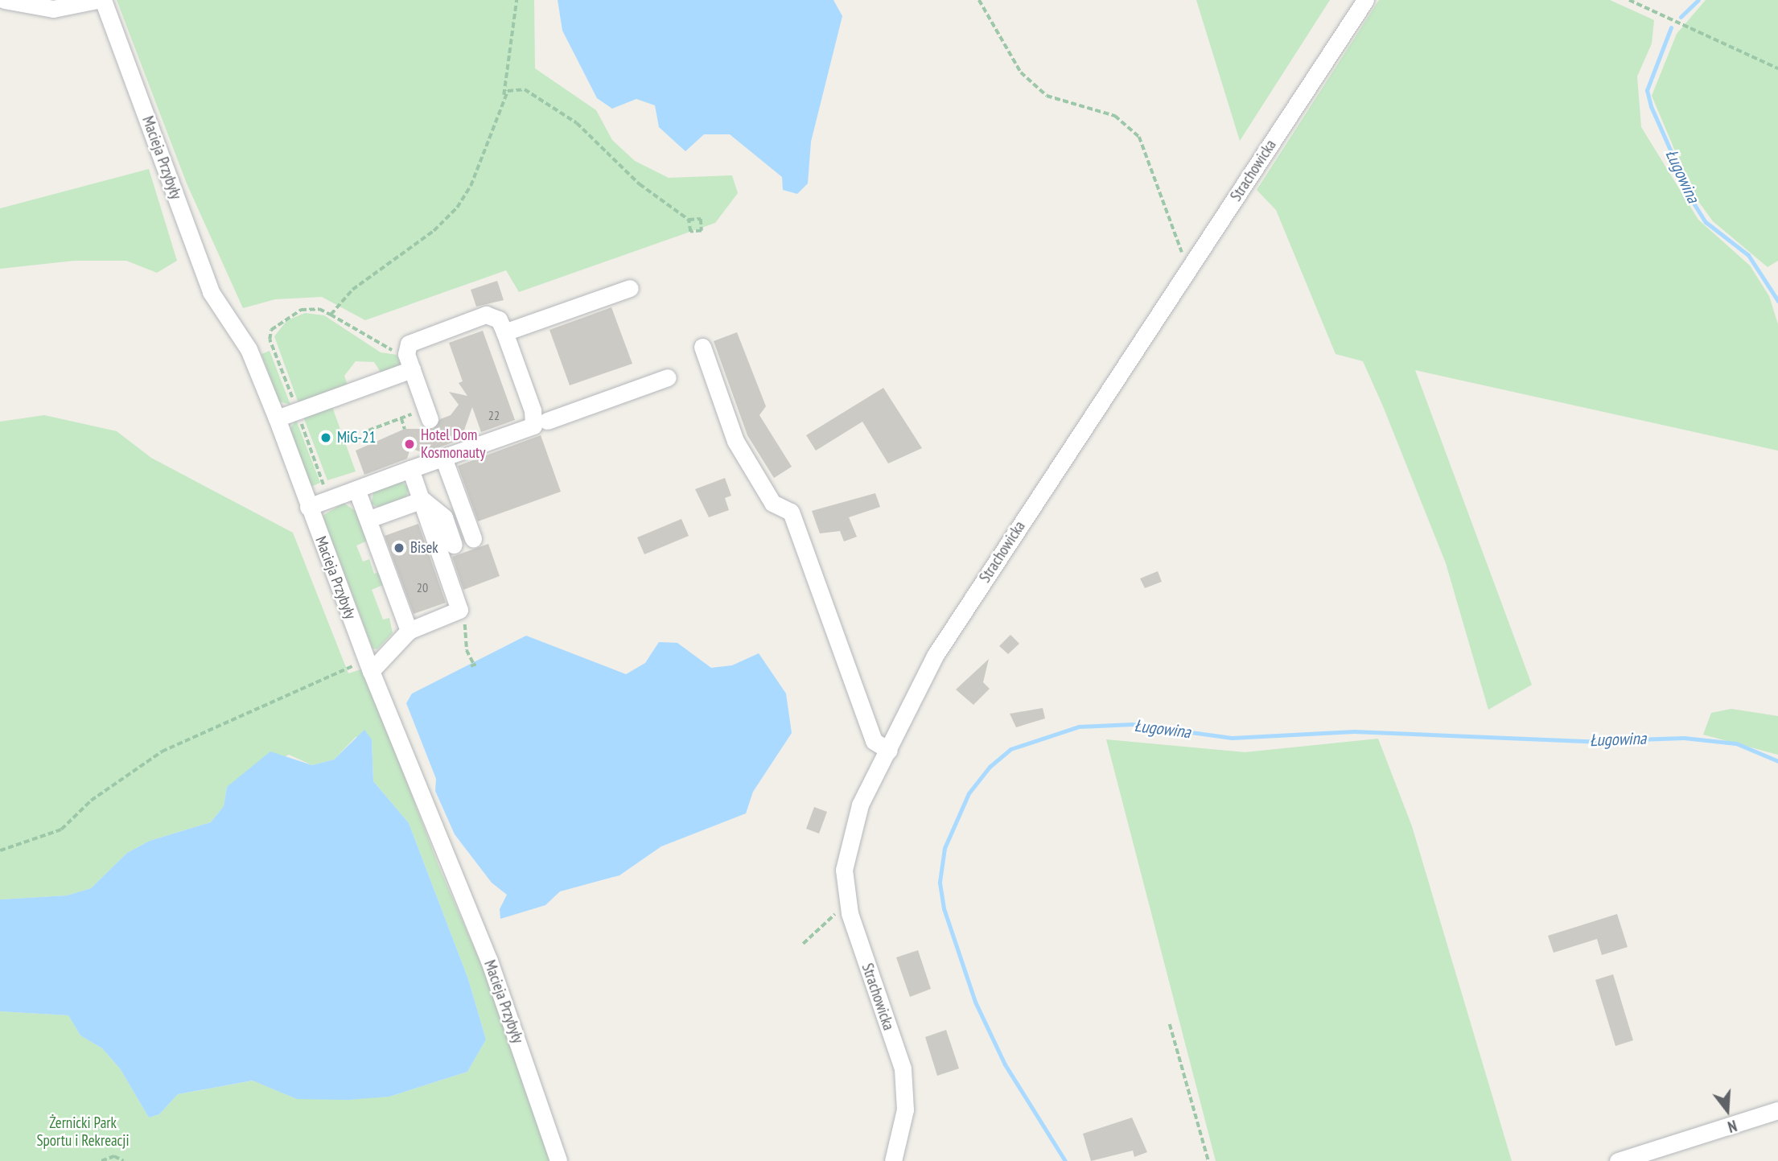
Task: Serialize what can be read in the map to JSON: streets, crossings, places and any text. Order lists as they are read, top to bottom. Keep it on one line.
{"streets":{"street":["Macieja Przybyły","Strachowicka"]},"water":["Ługowina"],"parks":["Żernicki Park Sportu i Rekreacji"],"places":["MiG-21","Hotel Dom Kosmonauty","Bisek"],"house_numbers":["22","20"],"north":"bottom"}
